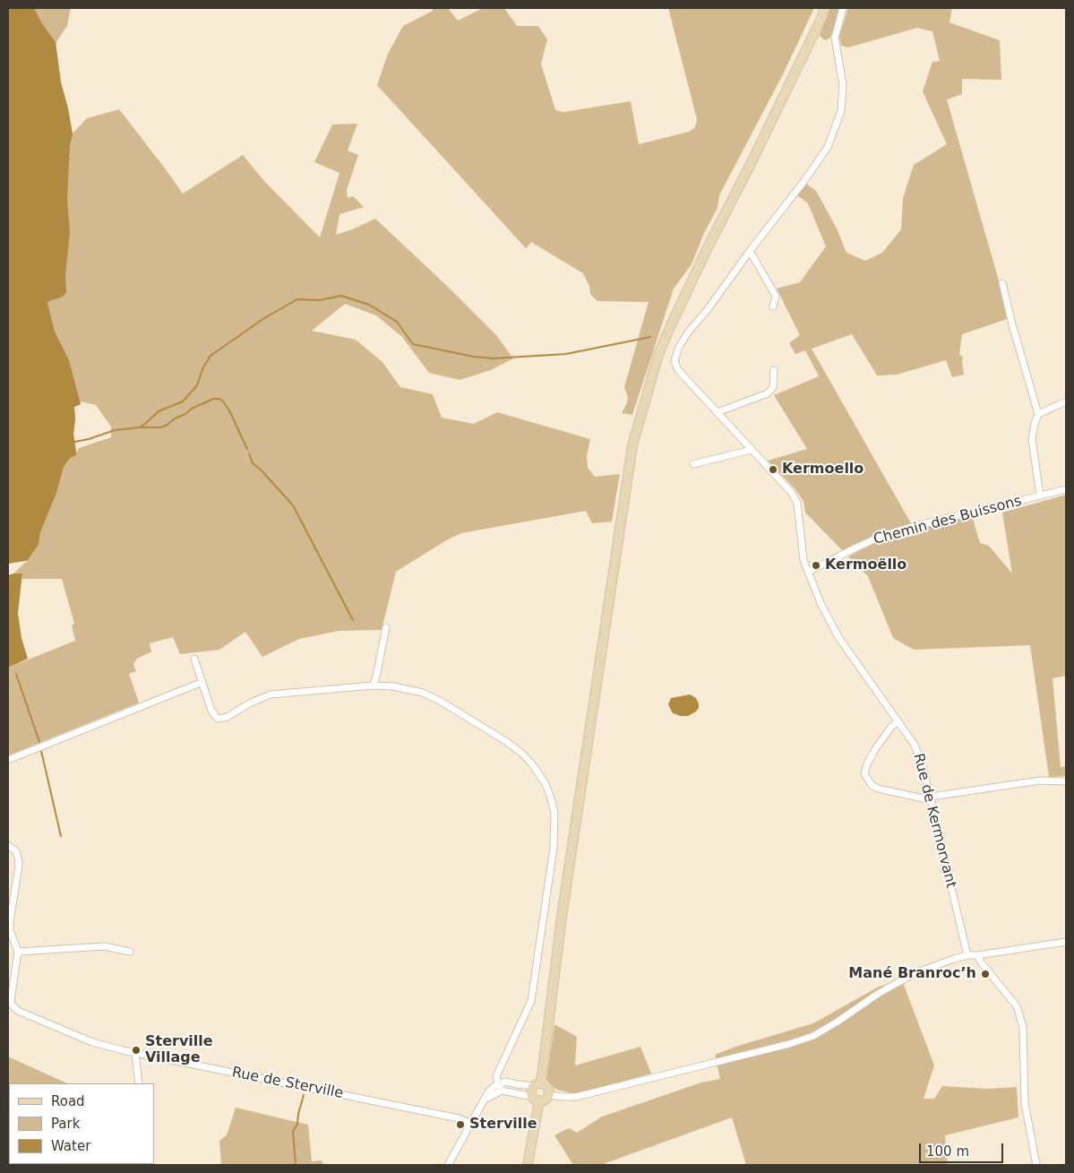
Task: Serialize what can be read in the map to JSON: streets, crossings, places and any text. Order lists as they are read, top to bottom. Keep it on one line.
{"streets":{"street":["Chemin des Buissons","Rue de Kermorvant","Rue de Sterville"]},"crossings":[["Chemin des Buissons","Rue de Kermorvant"]],"places":["Kermoello","Kermoëllo","Mané Branroc’h","Sterville Village","Sterville"],"legend":["Road","Park","Water"],"scale_bar":"100 m"}
